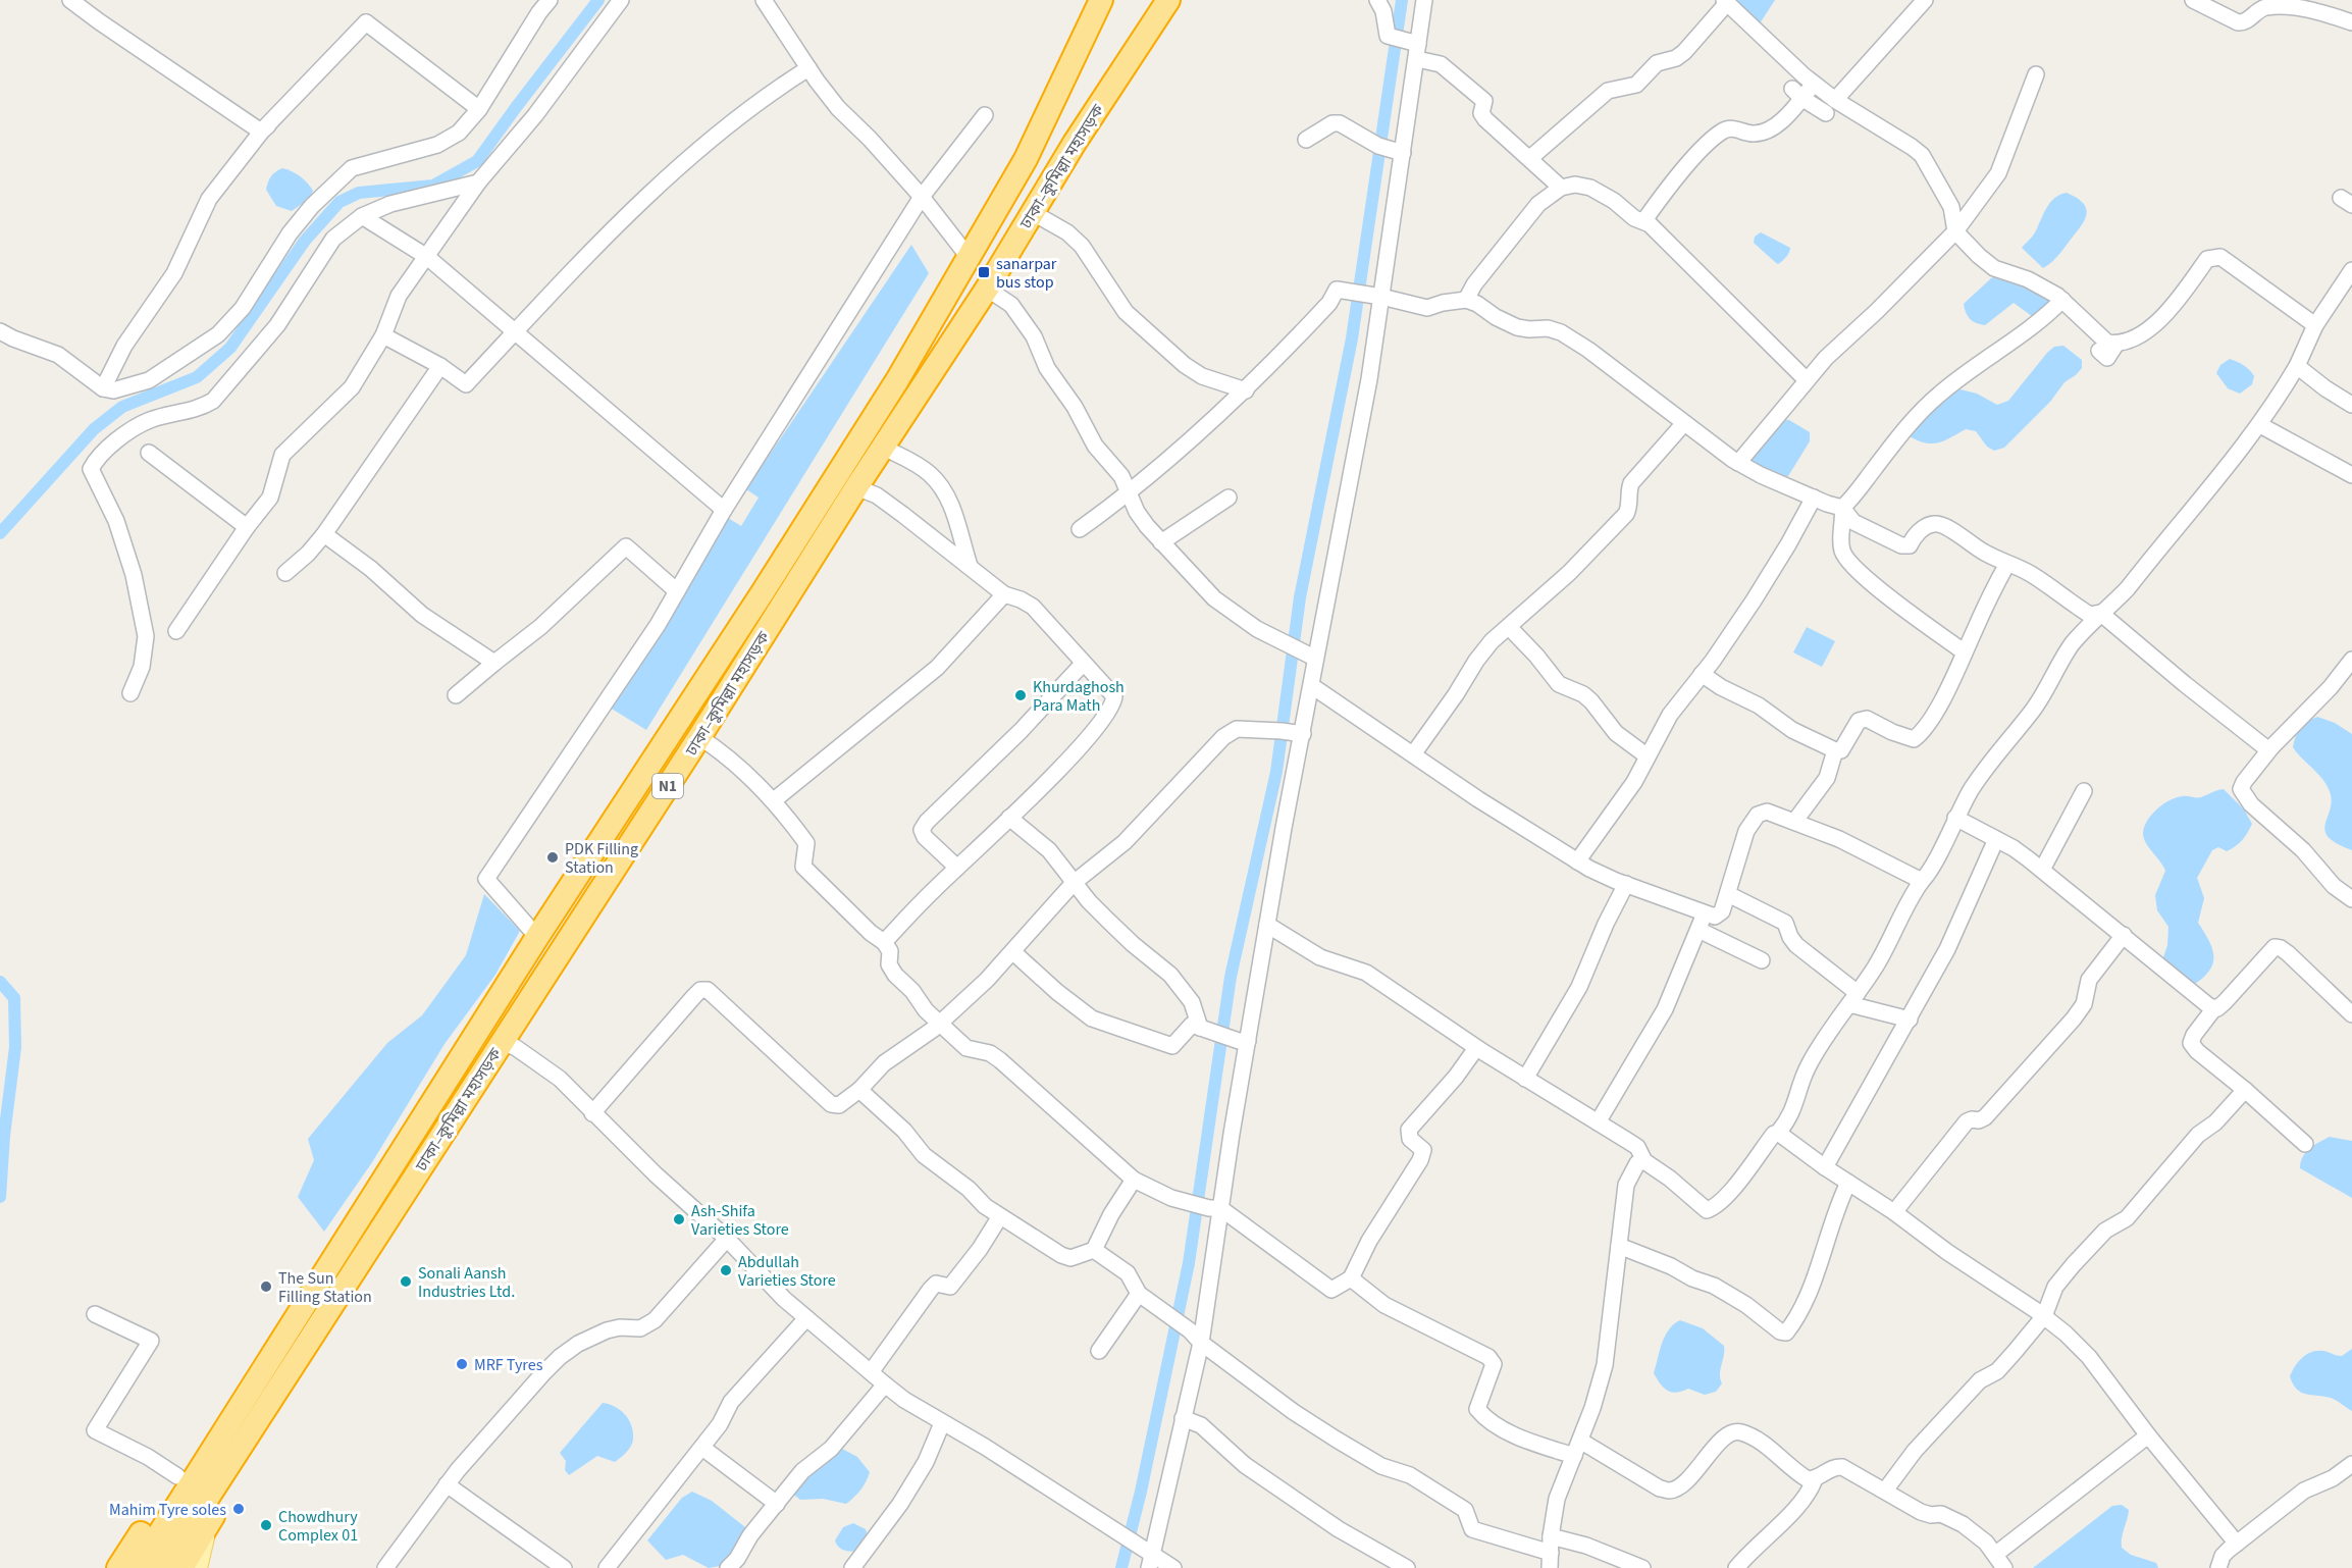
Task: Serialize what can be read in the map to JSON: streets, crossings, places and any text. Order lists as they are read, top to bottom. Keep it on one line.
{"streets":{"highway":["ঢাকা–কুমিল্লা মহাসড়ক","N1"]},"places":{"transit":["sanarpar bus stop"],"other":["Khurdaghosh Para Math","PDK Filling Station","Ash-Shifa Varieties Store","Abdullah Varieties Store","Sonali Aansh Industries Ltd.","The Sun Filling Station","MRF Tyres","Mahim Tyre soles","Chowdhury Complex 01"]}}
